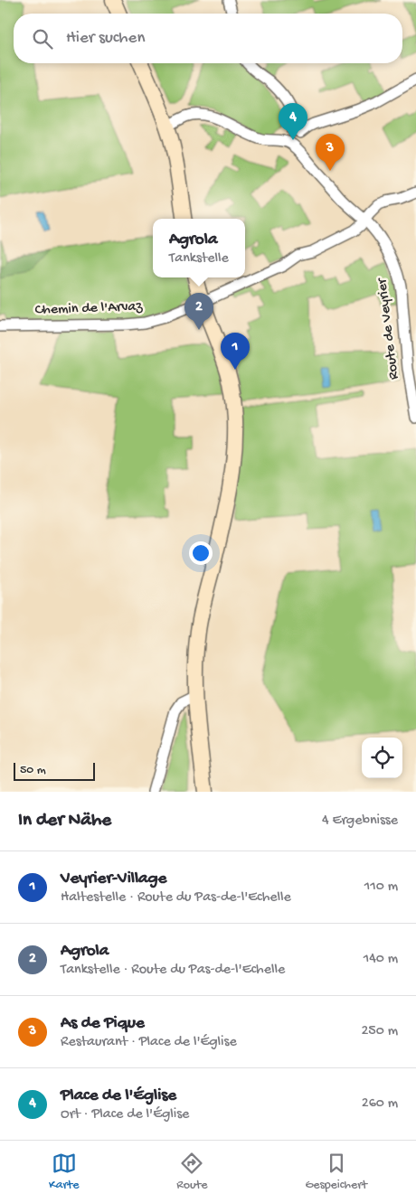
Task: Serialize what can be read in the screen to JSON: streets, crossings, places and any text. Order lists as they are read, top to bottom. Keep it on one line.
{"streets":{"street":["Chemin de l'Arvaz","Route de Veyrier"]},"crossings":[["Chemin de l'Arvaz","Route de Veyrier"]],"scale_bar":"50 m","page":{"search":"Hier suchen","pins":["4","3","2","1"],"popup":["Agrola","Tankstelle"],"scale":"50 m","heading":["In der Nähe","4 Ergebnisse"],"list":[{"mark":"1","name":"Veyrier-Village","note":"Haltestelle · Route du Pas-de-l'Echelle","value":"110 m"},{"mark":"2","name":"Agrola","note":"Tankstelle · Route du Pas-de-l'Echelle","value":"140 m"},{"mark":"3","name":"As de Pique","note":"Restaurant · Place de l'Église","value":"250 m"},{"mark":"4","name":"Place de l'Église","note":"Ort · Place de l'Église","value":"260 m"}],"nav":["Karte","Route","Gespeichert"]}}
